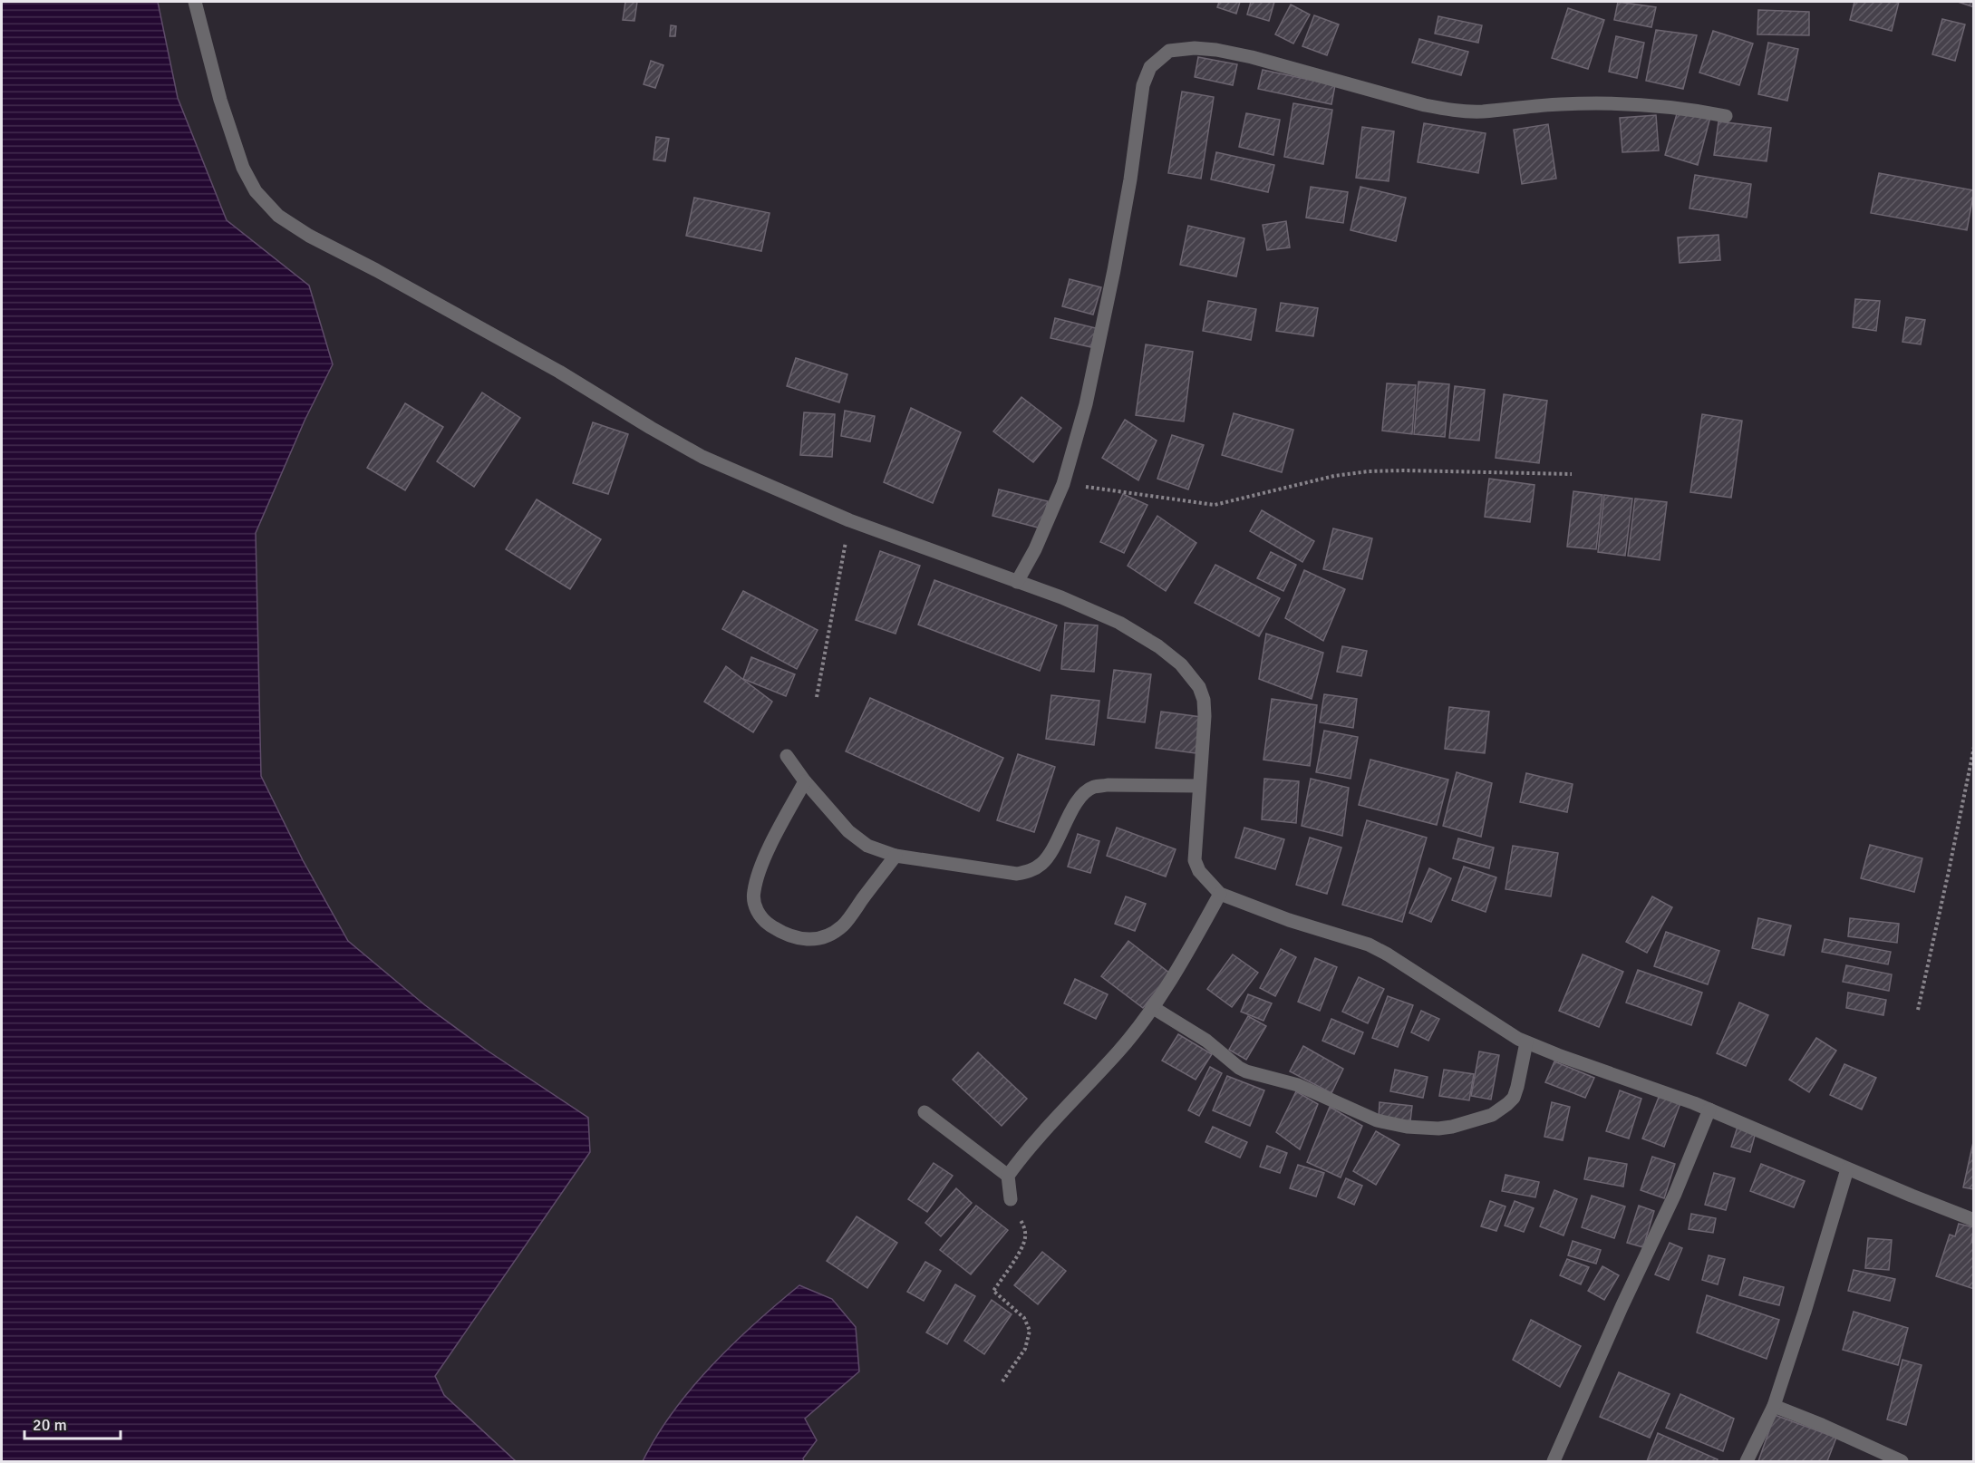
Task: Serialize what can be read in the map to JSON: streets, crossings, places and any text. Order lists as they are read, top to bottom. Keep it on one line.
{"scale_bar":"20 m"}
